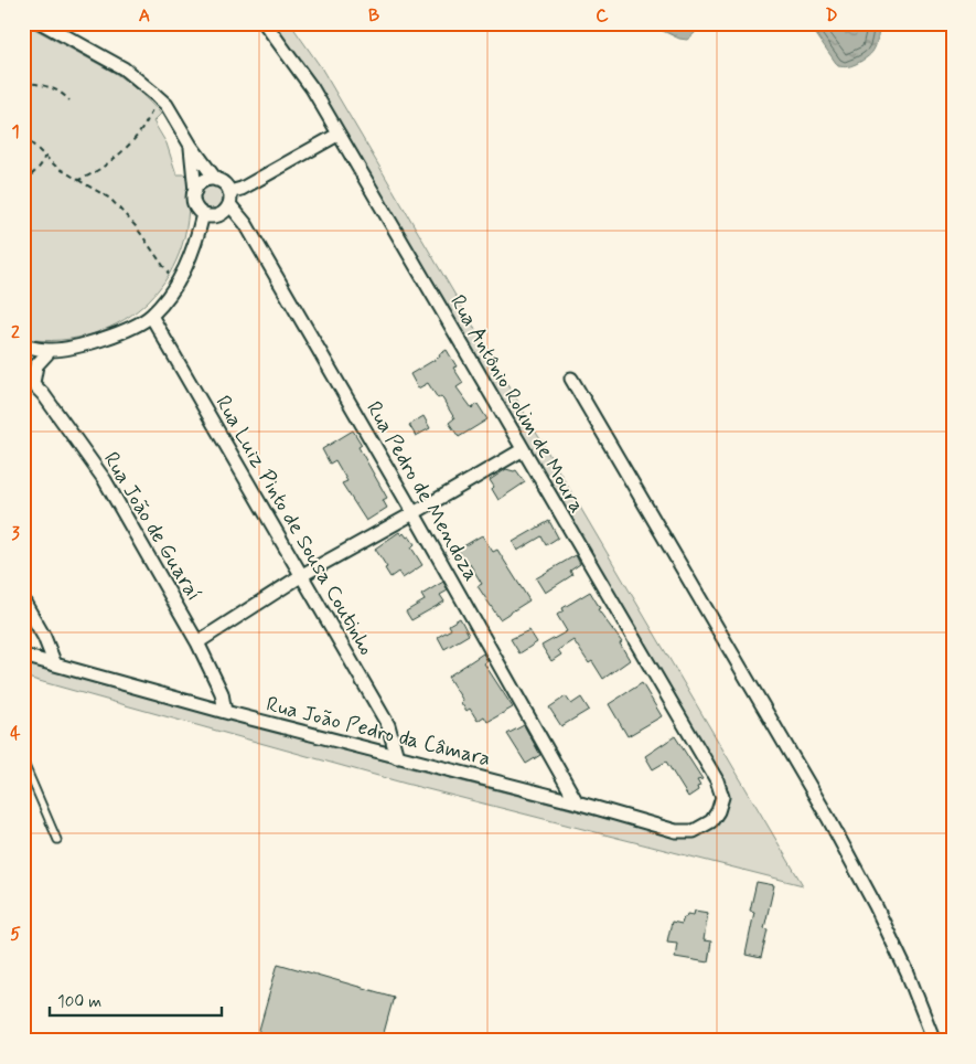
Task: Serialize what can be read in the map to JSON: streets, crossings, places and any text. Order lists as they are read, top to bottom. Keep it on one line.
{"streets":{"street":["Rua Antônio Rolim de Moura","Rua Pedro de Mendoza","Rua Luiz Pinto de Sousa Coutinho","Rua João de Guaraí","Rua João Pedro da Câmara"]},"crossings":[["Rua Antônio Rolim de Moura","Rua João Pedro da Câmara"],["Rua Pedro de Mendoza","Rua João Pedro da Câmara"],["Rua Luiz Pinto de Sousa Coutinho","Rua João Pedro da Câmara"],["Rua João de Guaraí","Rua João Pedro da Câmara"]],"scale_bar":"100 m","grid":{"columns":["A","B","C","D"],"rows":["1","2","3","4","5"]}}
